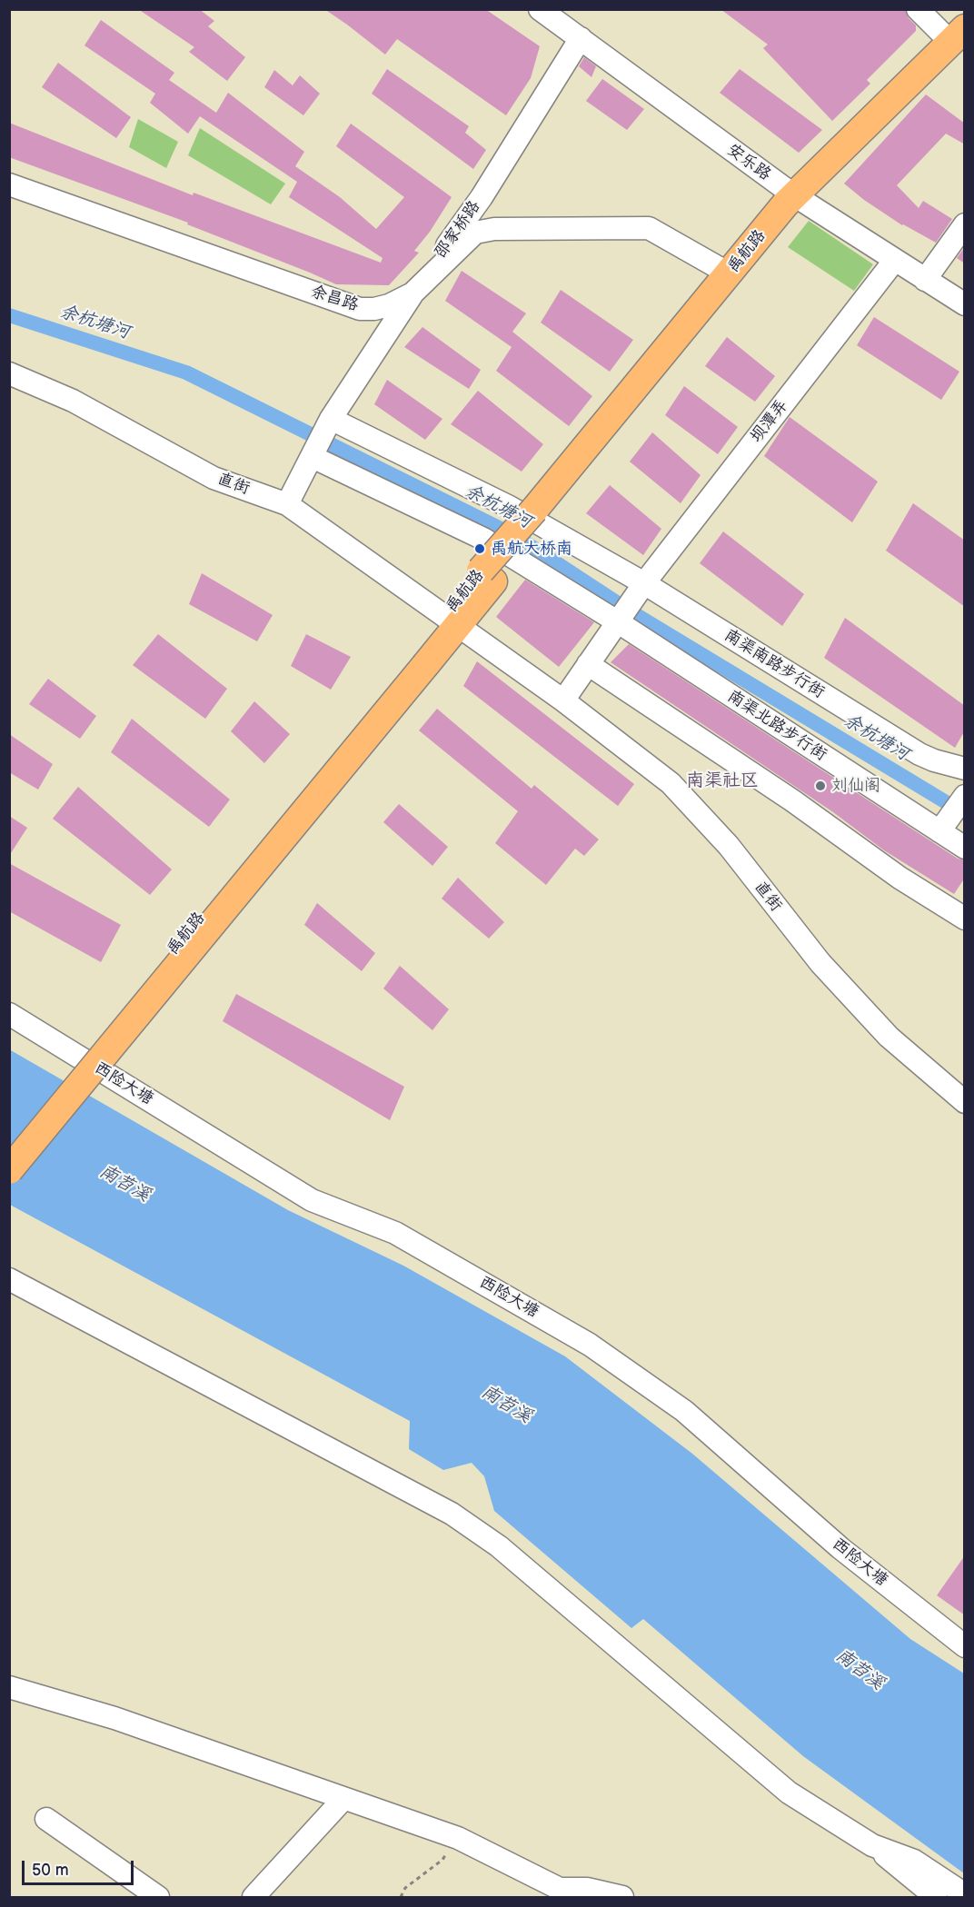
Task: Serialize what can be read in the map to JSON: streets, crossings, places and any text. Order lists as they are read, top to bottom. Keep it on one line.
{"streets":{"main road":["禹航路"],"street":["安乐路","邵家桥路","余昌路","坝潭弄","直街","南渠南路步行街","南渠北路步行街","西险大塘"]},"crossings":[["安乐路","邵家桥路"],["安乐路","禹航路"],["安乐路","坝潭弄"],["邵家桥路","余昌路"],["邵家桥路","直街"],["邵家桥路","南渠南路步行街"],["邵家桥路","南渠北路步行街"],["禹航路","余昌路"],["禹航路","直街"],["坝潭弄","直街"],["坝潭弄","南渠南路步行街"],["坝潭弄","南渠北路步行街"]],"districts":["南渠社区"],"water":["余杭塘河","南苕溪"],"places":["禹航大桥南","刘仙阁"],"scale_bar":"50 m"}
